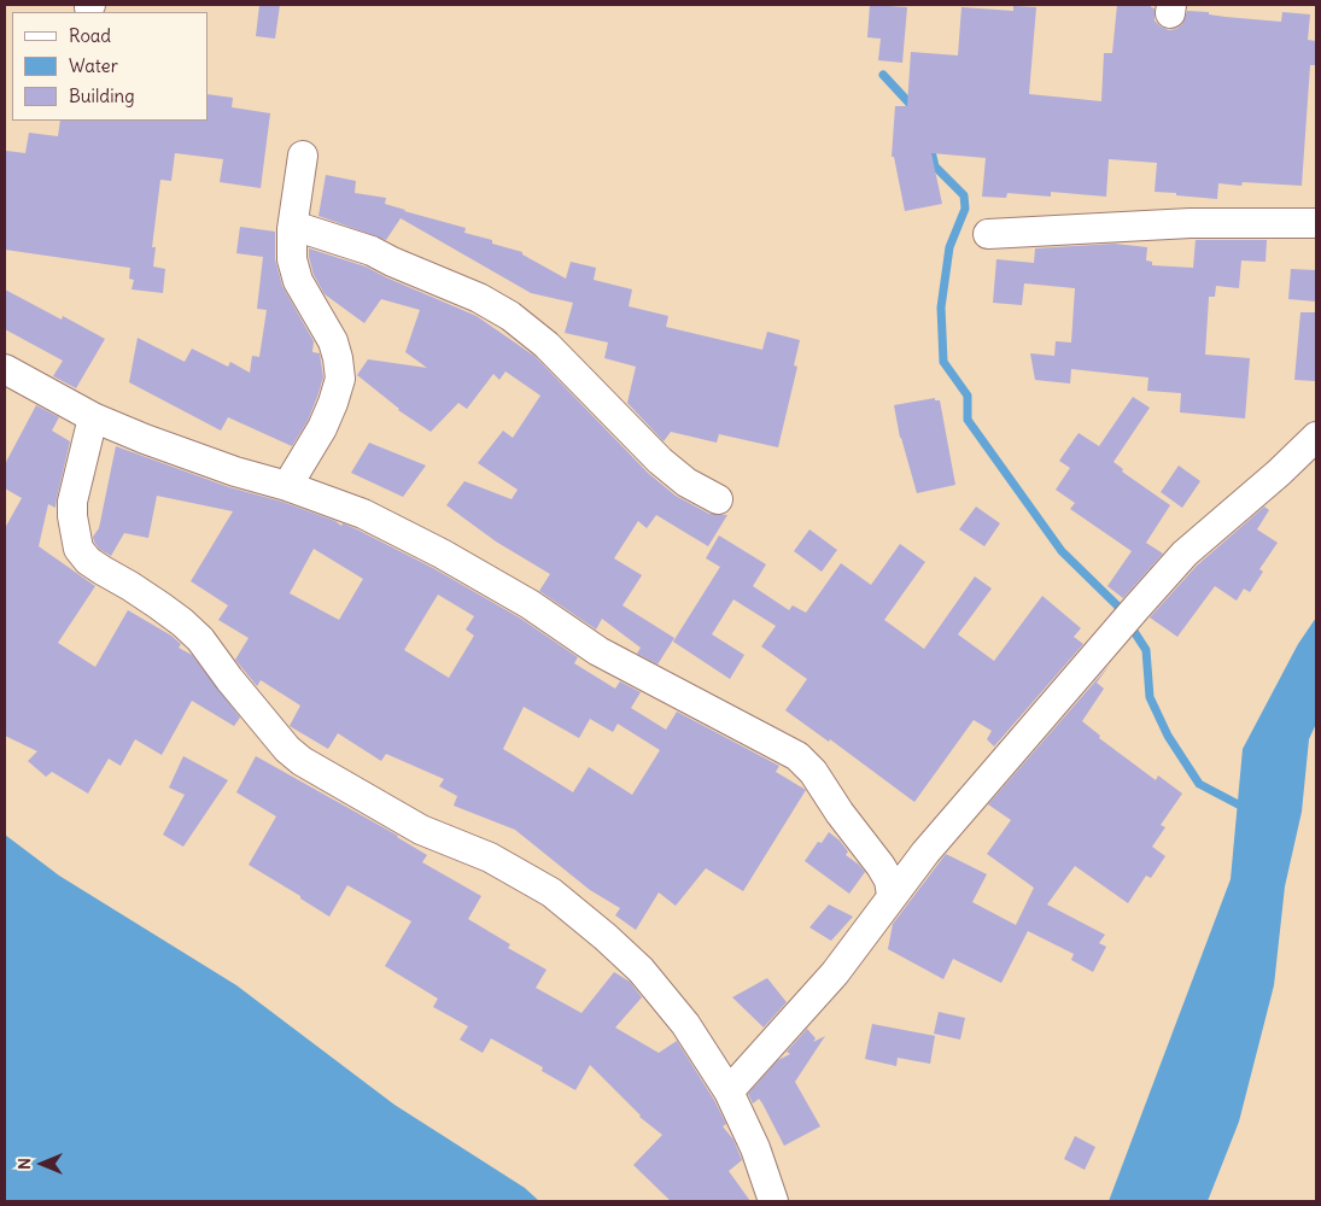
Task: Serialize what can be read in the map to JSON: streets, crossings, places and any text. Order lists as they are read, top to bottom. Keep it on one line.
{"legend":["Road","Water","Building"],"north":"left"}
